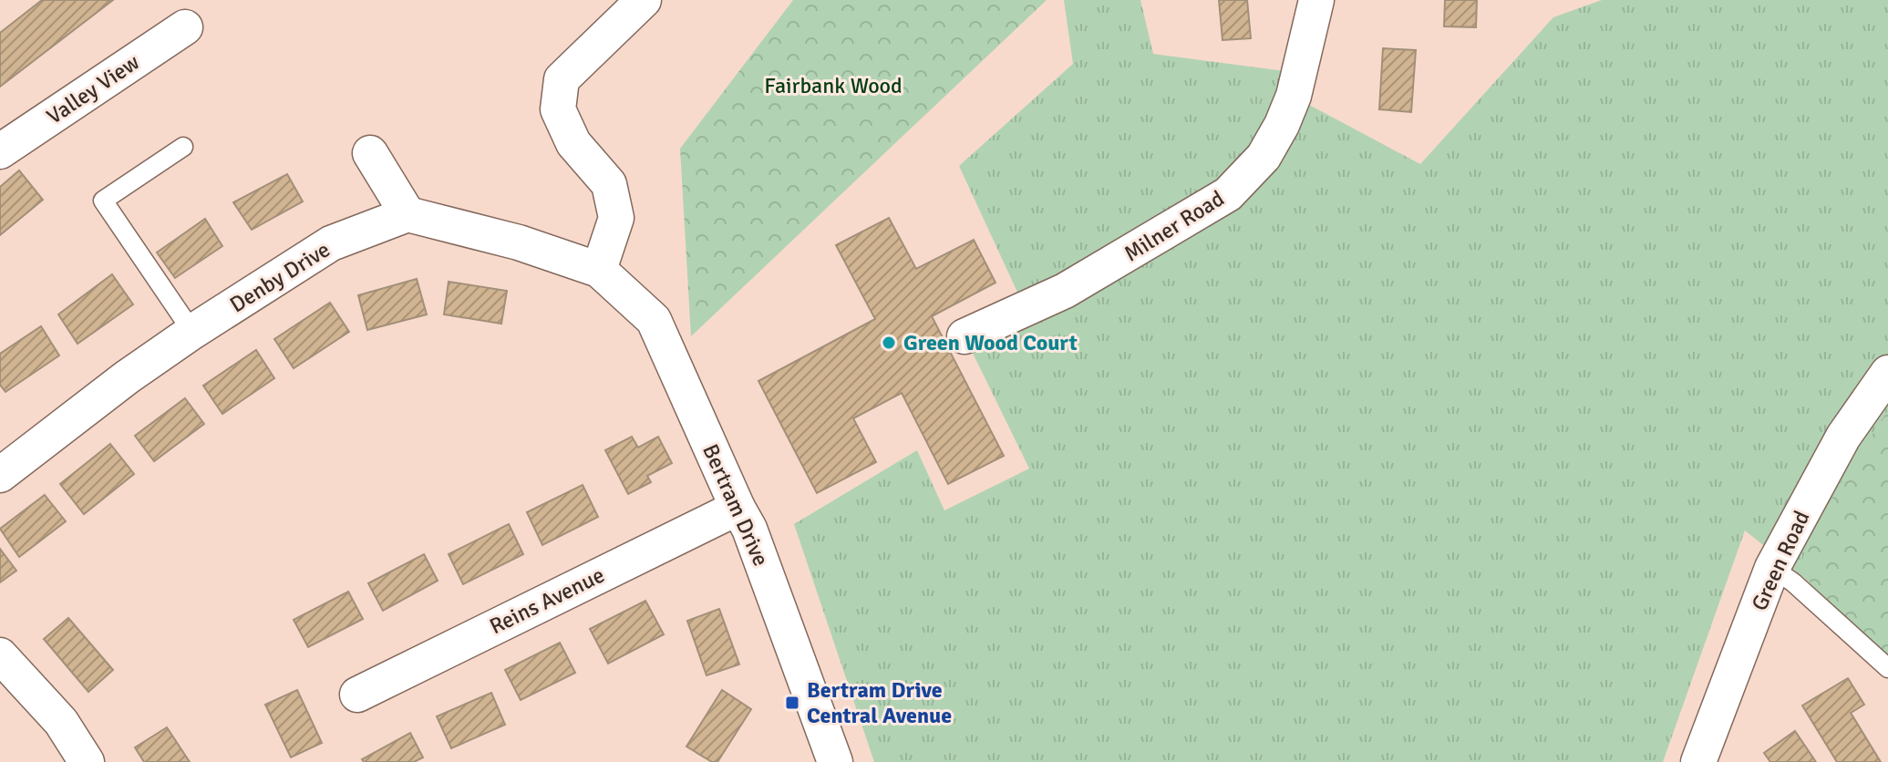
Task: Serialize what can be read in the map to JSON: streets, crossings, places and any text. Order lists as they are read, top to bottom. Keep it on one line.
{"streets":{"street":["Valley View","Milner Road","Denby Drive","Bertram Drive","Green Road","Reins Avenue"]},"crossings":[["Bertram Drive","Reins Avenue"]],"parks":["Fairbank Wood"],"places":{"other":["Green Wood Court"],"transit":["Bertram Drive Central Avenue"]}}
